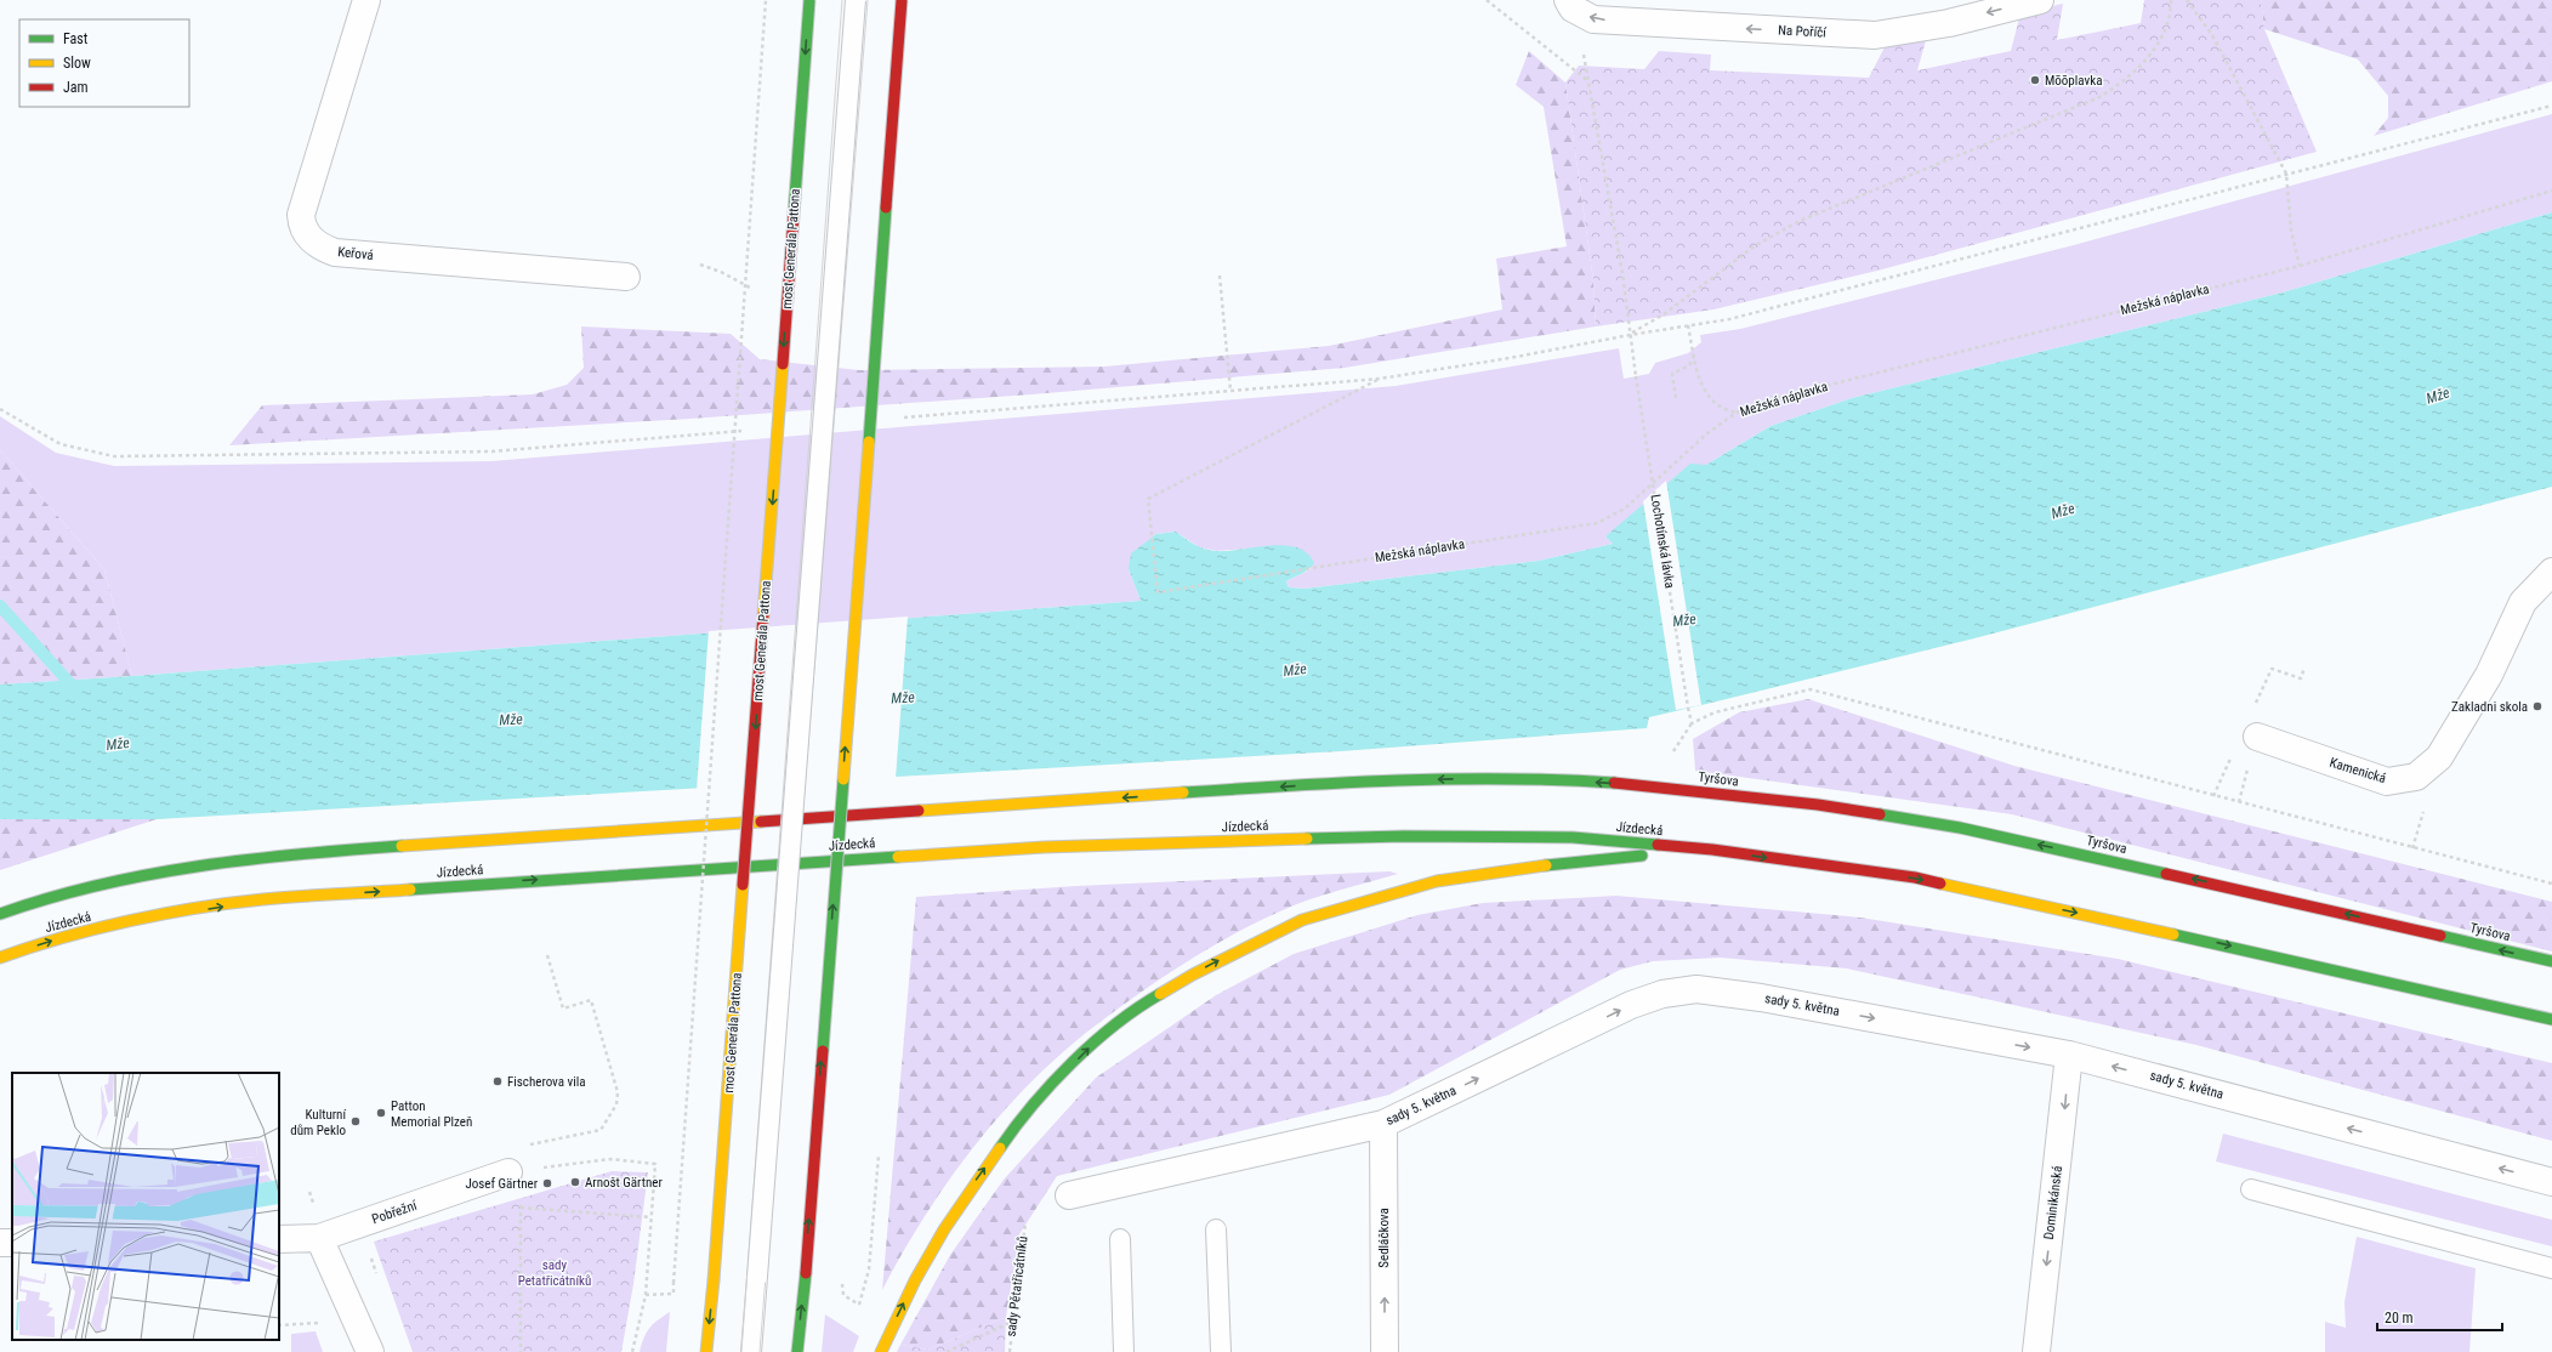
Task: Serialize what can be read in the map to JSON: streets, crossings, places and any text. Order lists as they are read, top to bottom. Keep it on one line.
{"streets":{"main road":["most Generála Pattona","Tyršova","Jízdecká"],"street":["Na Poříčí","Keřová","Kamenická","sady 5. května","Dominikánská","Pobřežní","Sedláčkova"],"path":["Mežská náplavka","Lochotínská lávka","sady Pětatřicátníků"]},"crossings":[["Na Poříčí","Lochotínská lávka"],["sady 5. května","Dominikánská"],["sady 5. května","Sedláčkova"]],"one_way":["Na Poříčí","Jízdecká","Dominikánská","Sedláčkova"],"water":["Mže"],"parks":["sady Petatřicátníků"],"places":["Mōōplavka","Zakladni skola","Fischerova vila","Patton Memorial Plzeň","Kulturní dům Peklo","Arnošt Gӓrtner","Josef Gӓrtner"],"legend":["Fast","Slow","Jam"],"scale_bar":"20 m"}
